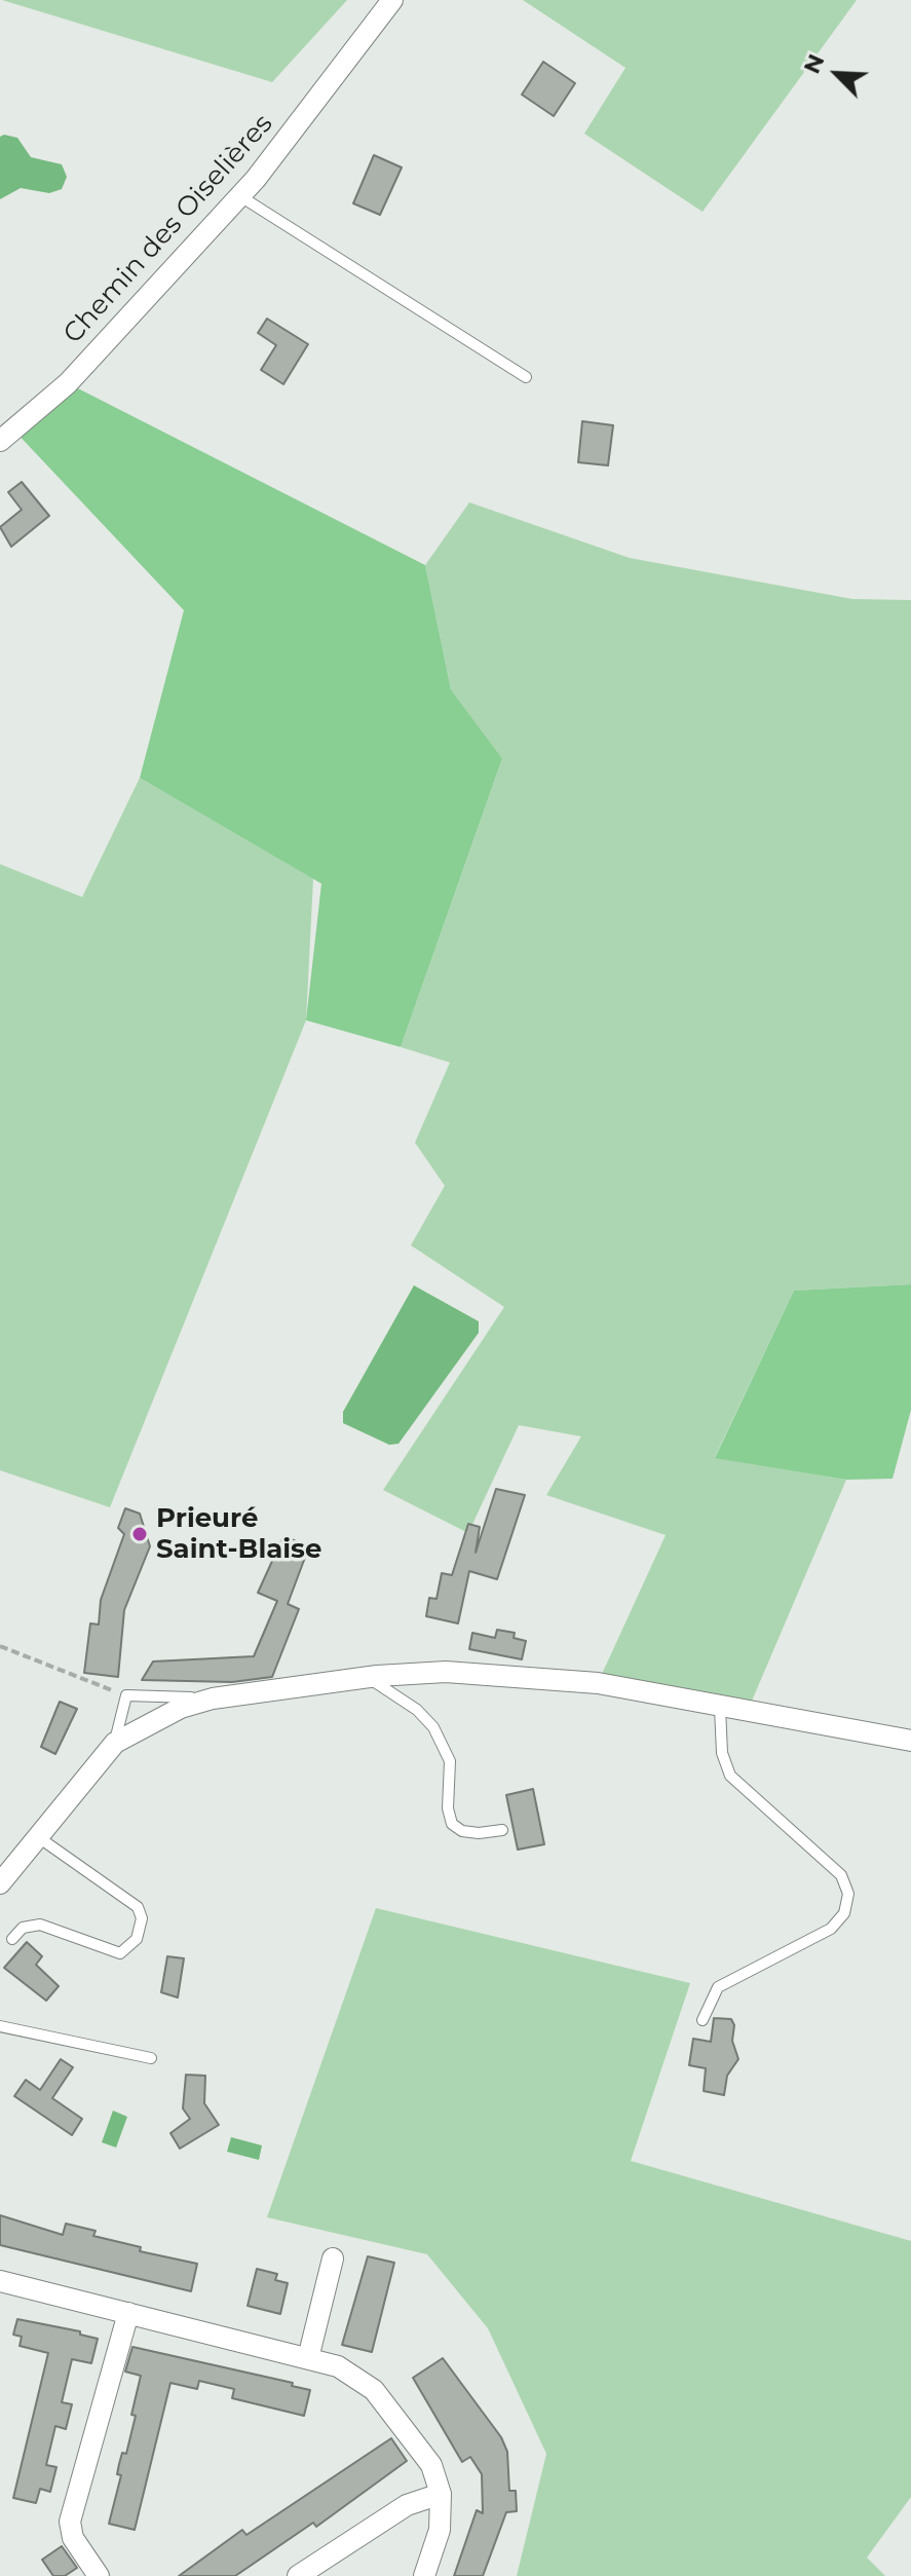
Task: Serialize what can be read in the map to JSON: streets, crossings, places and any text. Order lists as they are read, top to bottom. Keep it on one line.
{"streets":{"street":["Chemin des Oiselières"]},"places":["Prieuré Saint-Blaise"],"north":"top left"}
